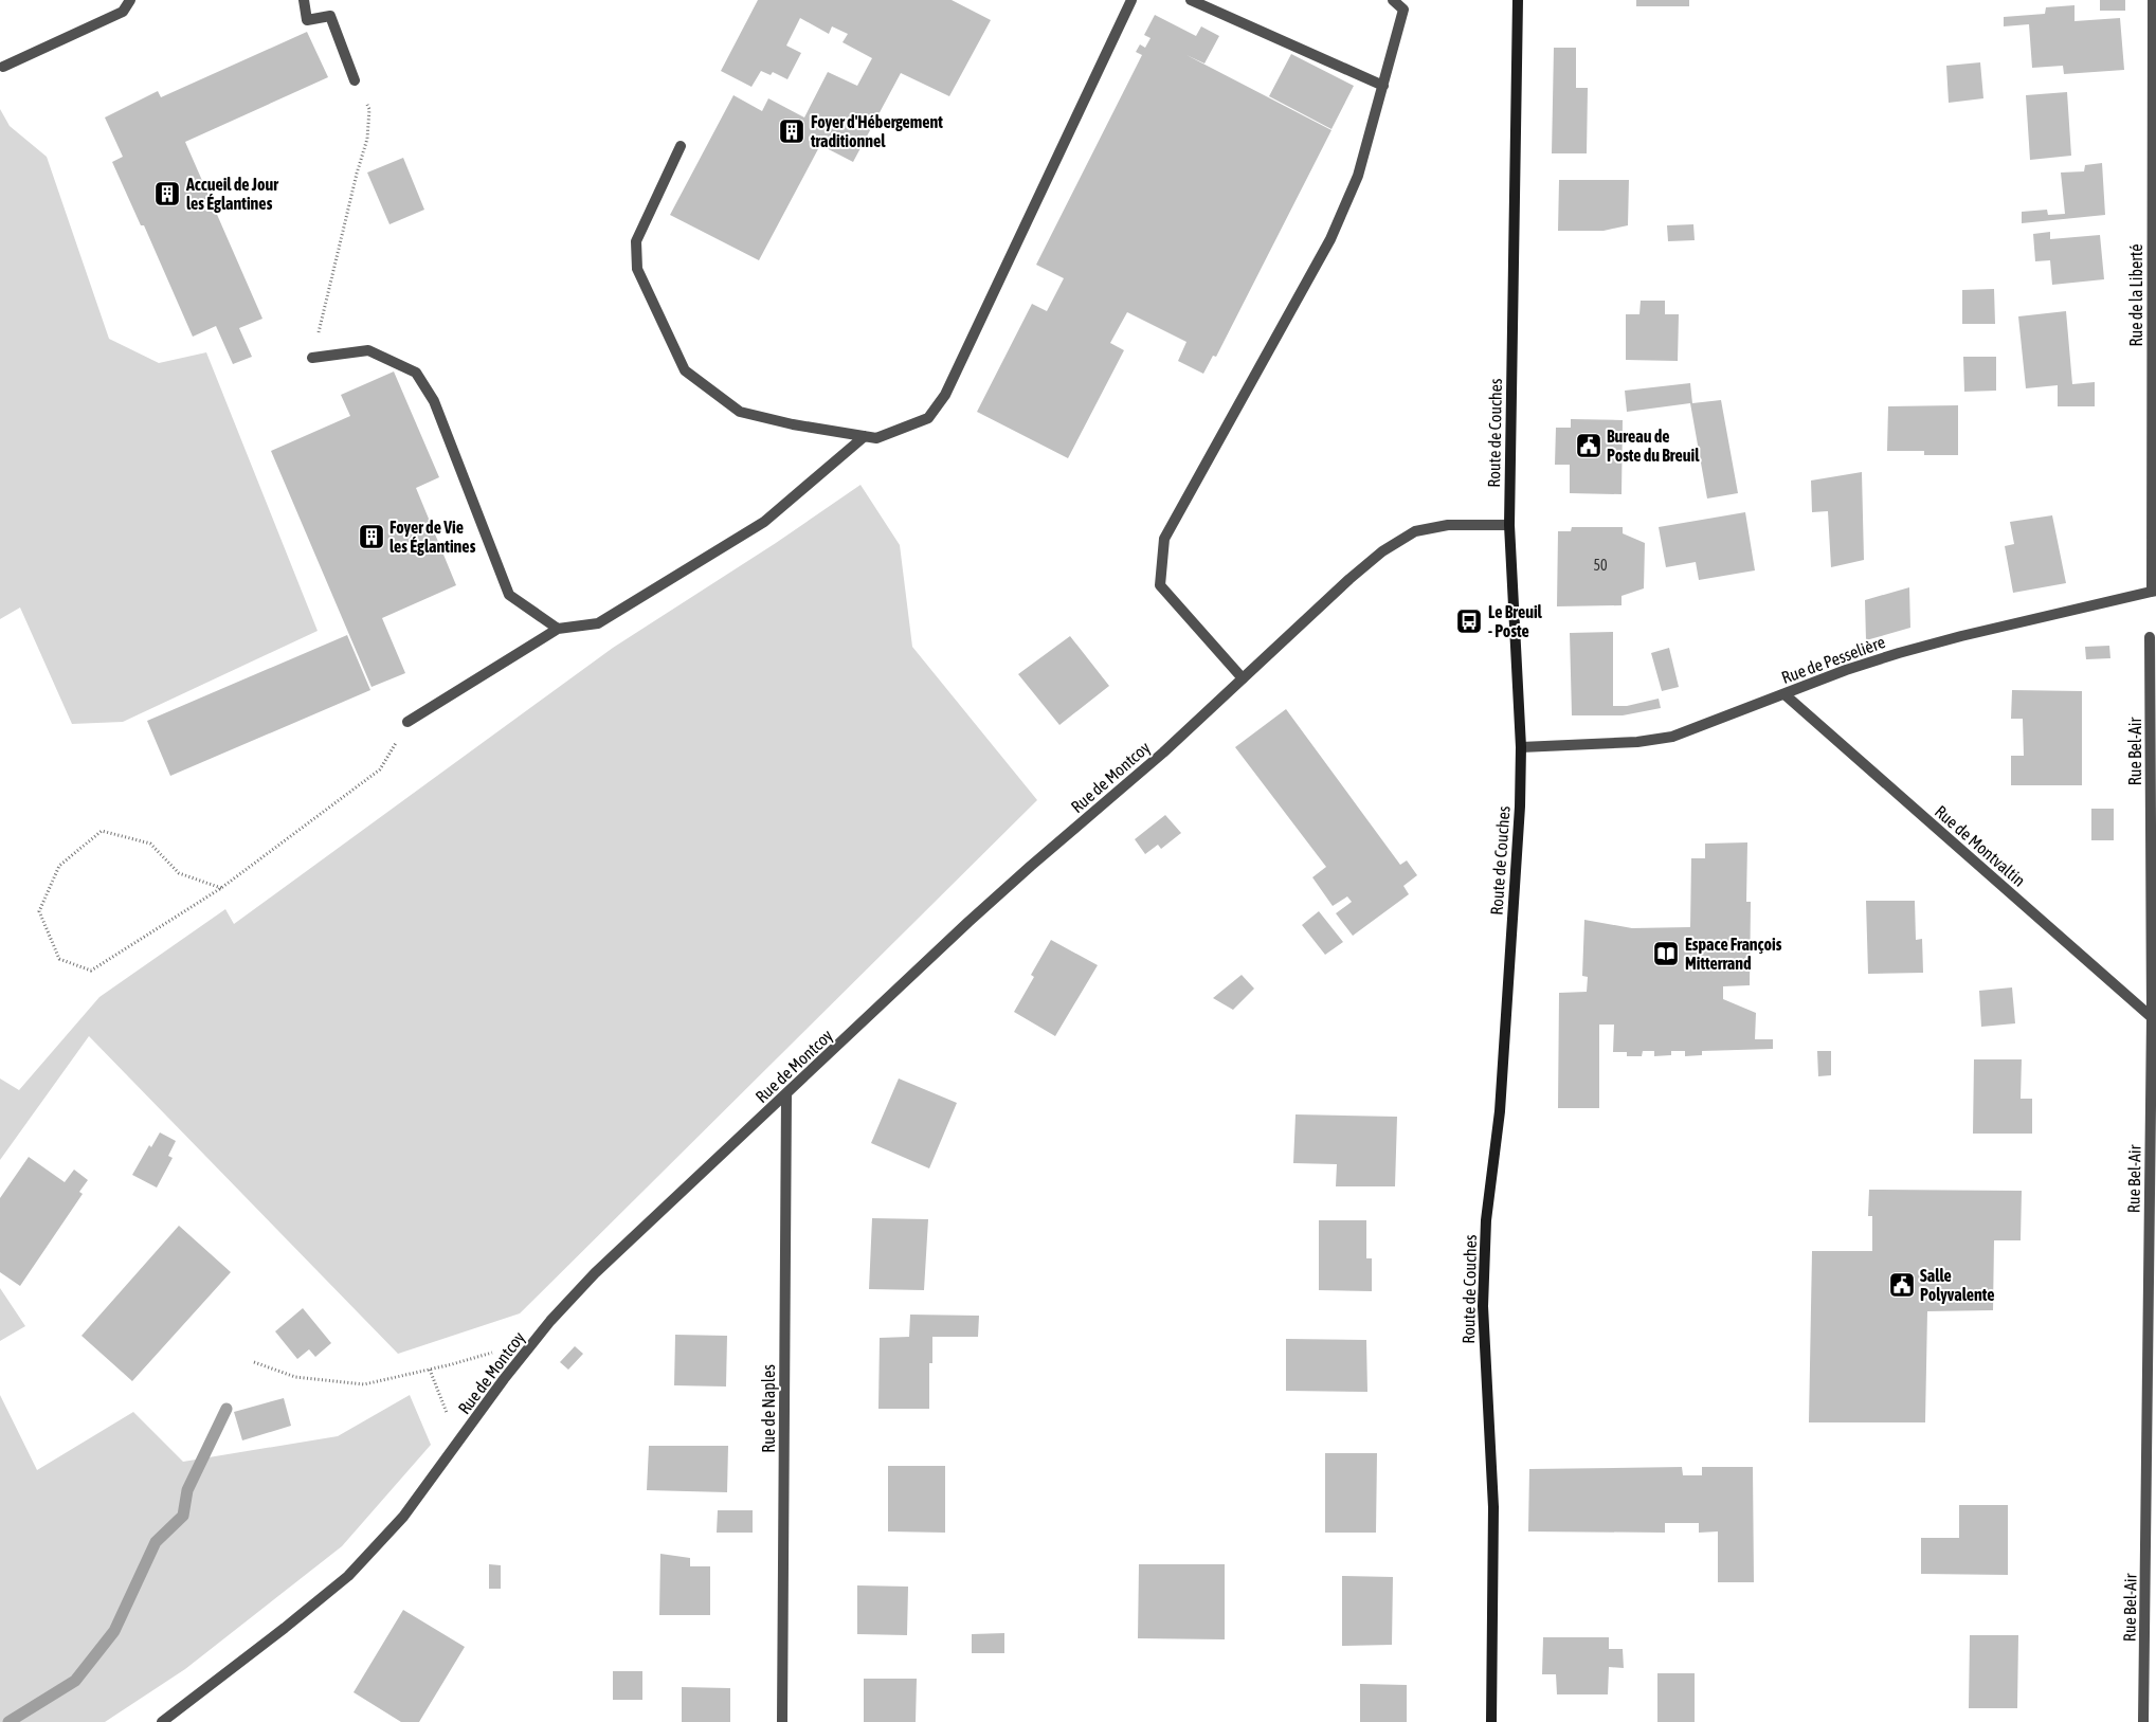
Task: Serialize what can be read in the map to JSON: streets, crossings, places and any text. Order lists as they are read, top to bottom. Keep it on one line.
{"streets":{"main road":["Route de Couches"],"street":["Rue de la Liberté","Rue de Pesselière","Rue Bel-Air","Rue de Montcoy","Rue de Montvaltin","Rue de Naples"]},"crossings":[["Rue de la Liberté","Rue de Pesselière"],["Route de Couches","Rue de Pesselière"],["Route de Couches","Rue de Montcoy"],["Rue de Pesselière","Rue de Montvaltin"],["Rue Bel-Air","Rue de Montvaltin"],["Rue de Montcoy","Rue de Naples"]],"places":{"building":["Foyer d'Hébergement traditionnel","Accueil de Jour les Églantines","Foyer de Vie les Églantines"],"public building":["Bureau de Poste du Breuil","Salle Polyvalente"],"bus stop":["Le Breuil - Poste"],"library":["Espace François Mitterrand"]},"house_numbers":["50"]}
